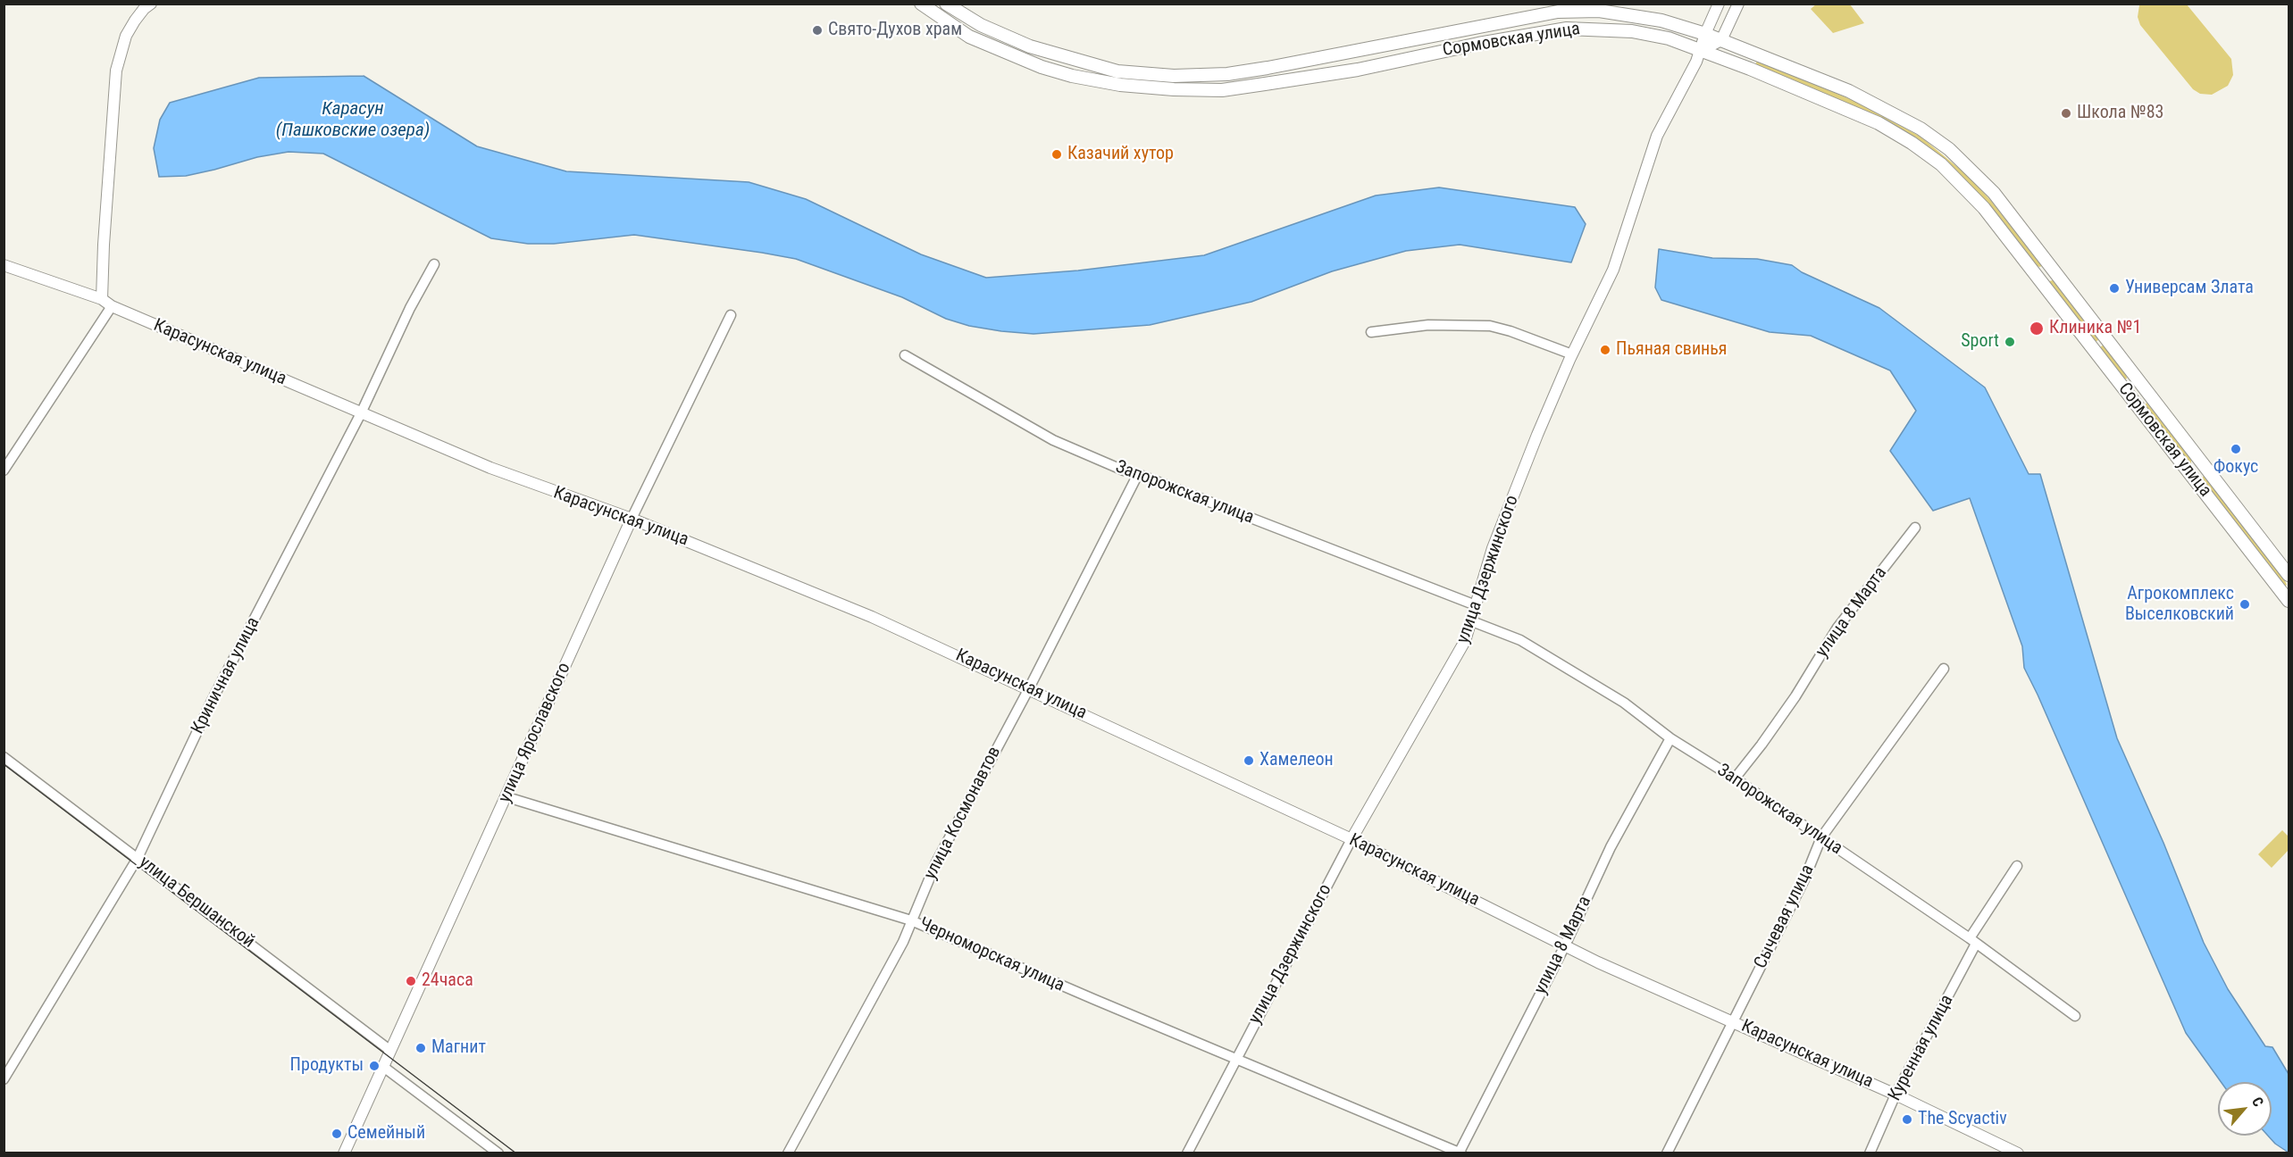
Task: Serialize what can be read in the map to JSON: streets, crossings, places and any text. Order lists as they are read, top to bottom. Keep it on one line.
{"streets":{"main road":["Сормовская улица"],"street":["Карасунская улица","Запорожская улица","улица Дзержинского","улица 8 Марта","Криничная улица","улица Ярославского","улица Космонавтов","улица Бершанской","Сычевая улица","Черноморская улица","Куренная улица"]},"crossings":[["Сормовская улица","улица Дзержинского"],["Карасунская улица","улица Дзержинского"],["Карасунская улица","улица 8 Марта"],["Карасунская улица","Криничная улица"],["Карасунская улица","улица Ярославского"],["Карасунская улица","улица Космонавтов"],["Карасунская улица","Сычевая улица"],["Карасунская улица","Куренная улица"],["Запорожская улица","улица Дзержинского"],["Запорожская улица","улица 8 Марта"],["Запорожская улица","улица Космонавтов"],["Запорожская улица","Сычевая улица"],["Запорожская улица","Куренная улица"],["улица Дзержинского","Черноморская улица"],["улица 8 Марта","Черноморская улица"],["Криничная улица","улица Бершанской"],["улица Ярославского","улица Бершанской"],["улица Ярославского","Черноморская улица"],["улица Космонавтов","Черноморская улица"]],"water":["Карасун (Пашковские озера)"],"places":["Свято-Духов храм","Школа №83","Казачий хутор","Универсам Злата","Клиника №1","Sport","Пьяная свинья","Фокус","Агрокомплекс Выселковский","Хамелеон","24часа","Магнит","Продукты","The Scyactiv","Семейный"],"north":"top right"}
